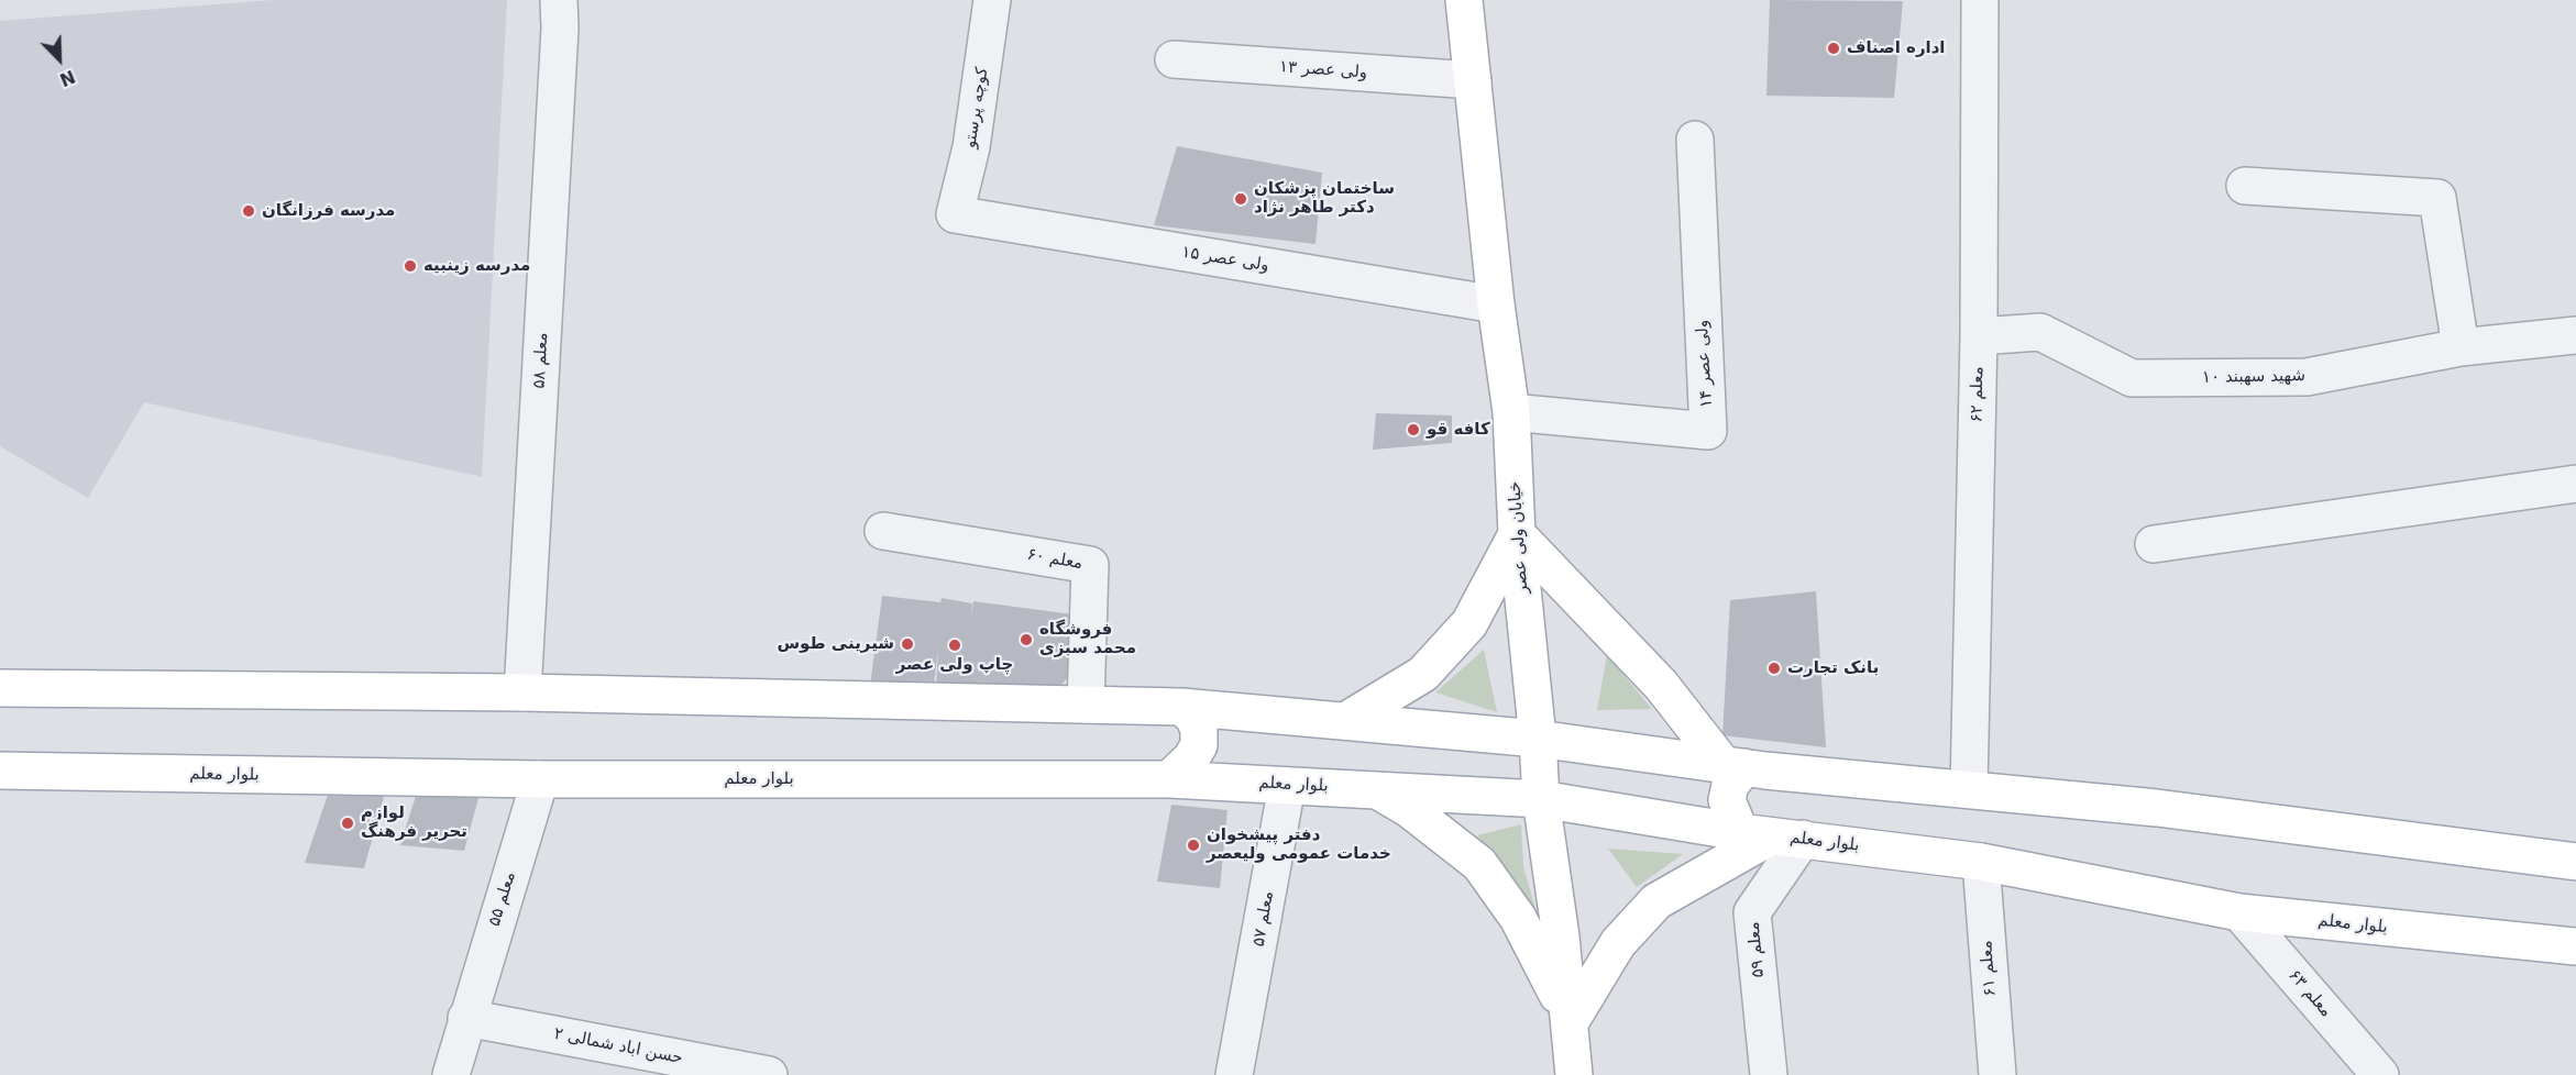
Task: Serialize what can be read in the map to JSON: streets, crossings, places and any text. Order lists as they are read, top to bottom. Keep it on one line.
{"streets":{"main road":["خیابان ولی عصر","بلوار معلم"],"street":["ولی عصر ۱۳","کوچه پرستو","ولی عصر ۱۵","معلم ۵۸","ولی عصر ۱۴","شهید سهبند ۱۰","معلم ۶۲","معلم ۶۰","معلم ۵۵","معلم ۵۷","معلم ۵۹","معلم ۶۱","معلم ۶۳","حسن اباد شمالی ۲"]},"crossings":[["ولی عصر ۱۳","خیابان ولی عصر"],["کوچه پرستو","ولی عصر ۱۵"],["ولی عصر ۱۵","خیابان ولی عصر"],["ولی عصر ۱۴","خیابان ولی عصر"],["شهید سهبند ۱۰","معلم ۶۲"],["خیابان ولی عصر","بلوار معلم"],["بلوار معلم","معلم ۵۵"],["بلوار معلم","معلم ۵۷"],["بلوار معلم","معلم ۵۹"],["بلوار معلم","معلم ۶۱"],["بلوار معلم","معلم ۶۳"],["معلم ۵۵","حسن اباد شمالی ۲"]],"places":["اداره اصناف","ساختمان پزشکان دکتر طاهر نژاد","مدرسه فرزانگان","مدرسه زینبیه","کافه قو","فروشگاه محمد سبزی","شیرینی طوس","چاپ ولی عصر","بانک تجارت","لوازم تحریر فرهنگ","دفتر پیشخوان خدمات عمومی ولیعصر"],"north":"bottom right"}
